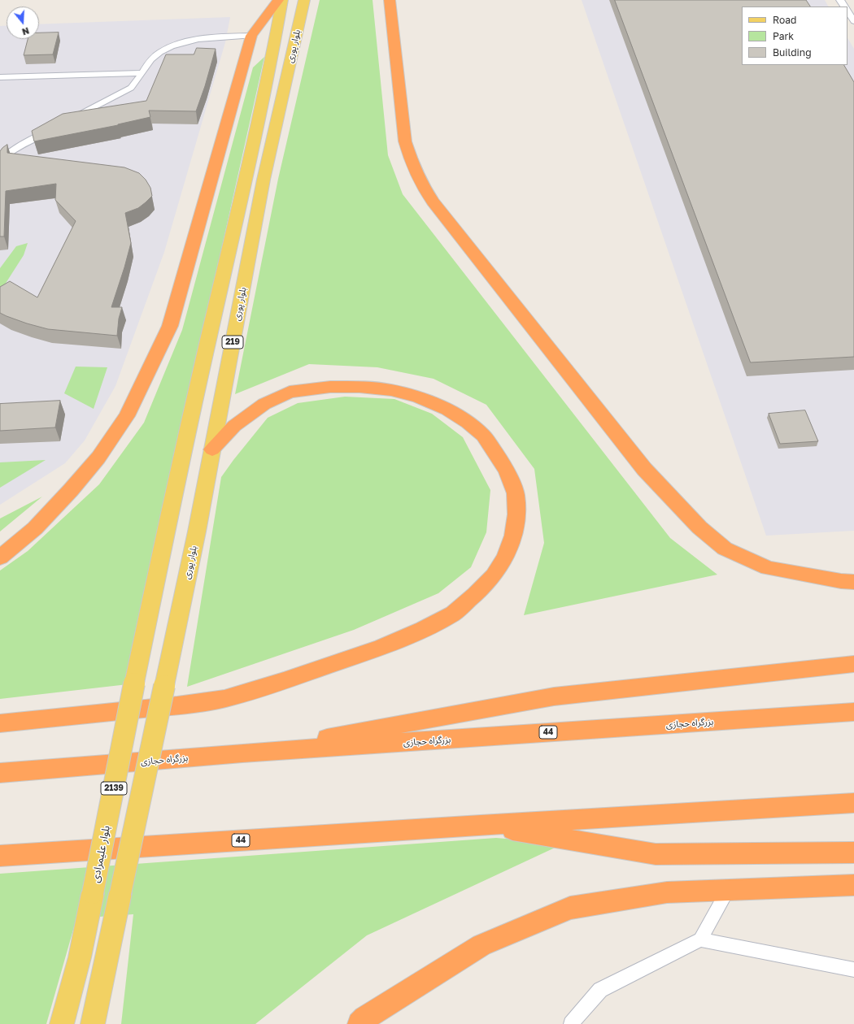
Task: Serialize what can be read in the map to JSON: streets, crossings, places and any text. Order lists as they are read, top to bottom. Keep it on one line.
{"streets":{"highway":["بزرگراه حجازی","44"],"main road":["بلوار پوری","219","2139","بلوار علیمرادی"]},"crossings":[["219","بلوار علیمرادی"]],"legend":["Road","Park","Building"],"north":"bottom"}
